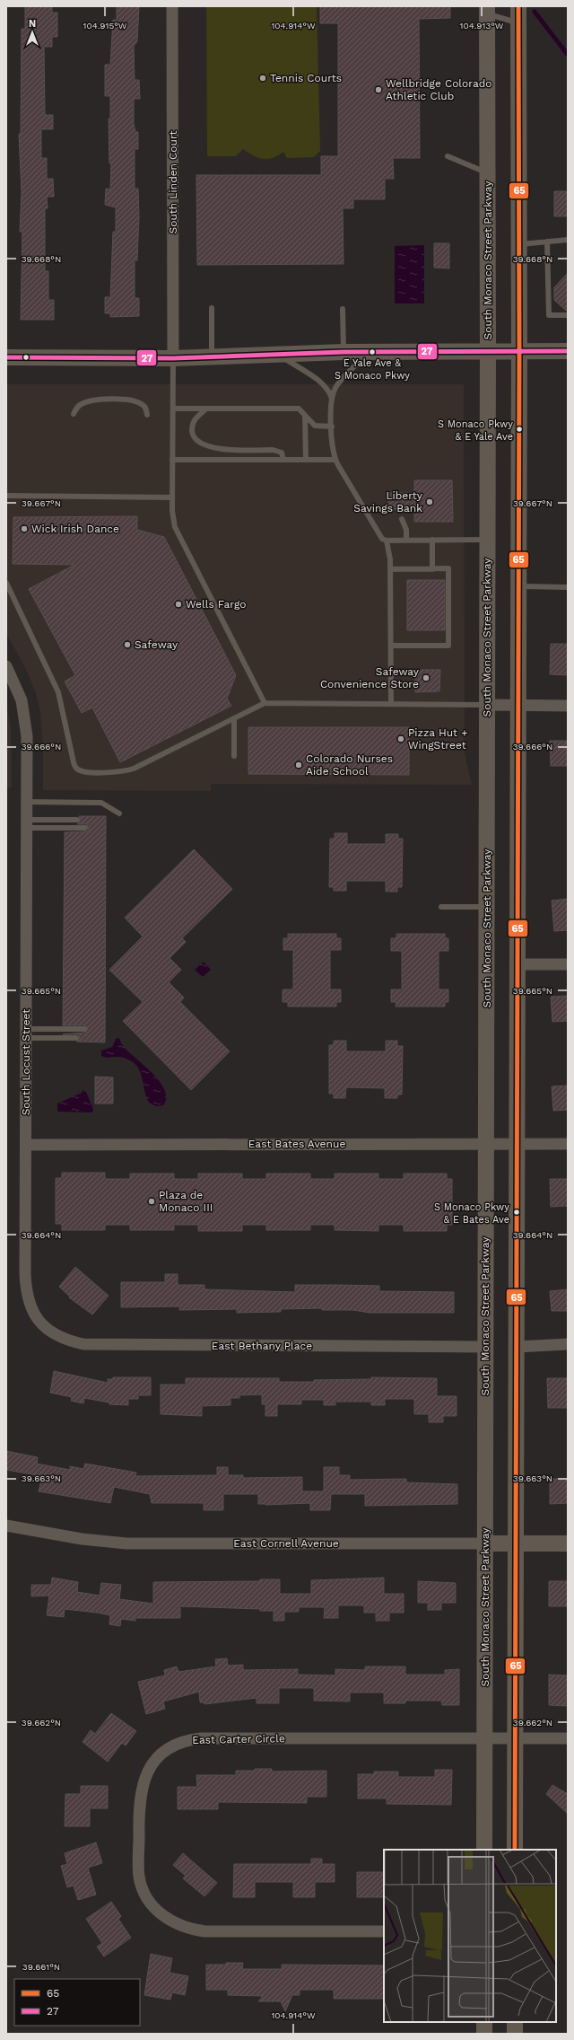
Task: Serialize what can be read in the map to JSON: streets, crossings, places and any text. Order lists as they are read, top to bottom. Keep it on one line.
{"streets":{"main road":["South Monaco Street Parkway","East Cornell Avenue"],"street":["South Linden Court","South Locust Street","East Bates Avenue","East Bethany Place","East Carter Circle"]},"crossings":[["South Monaco Street Parkway","East Bates Avenue"],["South Monaco Street Parkway","East Bethany Place"],["South Monaco Street Parkway","East Cornell Avenue"],["South Monaco Street Parkway","East Carter Circle"],["South Locust Street","East Bates Avenue"],["South Locust Street","East Bethany Place"]],"places":["Tennis Courts","Wellbridge Colorado Athletic Club","E Yale Ave & S Monaco Pkwy","S Monaco Pkwy & E Yale Ave","Liberty Savings Bank","Wick Irish Dance","Wells Fargo","Safeway","Safeway Convenience Store","Pizza Hut + WingStreet","Colorado Nurses Aide School","Plaza de Monaco III","S Monaco Pkwy & E Bates Ave"],"lines":["transit line 65","transit line 27"],"legend":["65","27"],"north":"top","coordinates":["104.915°W","104.914°W","104.913°W","39.668°N","39.667°N","39.666°N","39.665°N","39.664°N","39.663°N","39.662°N","39.661°N"]}
